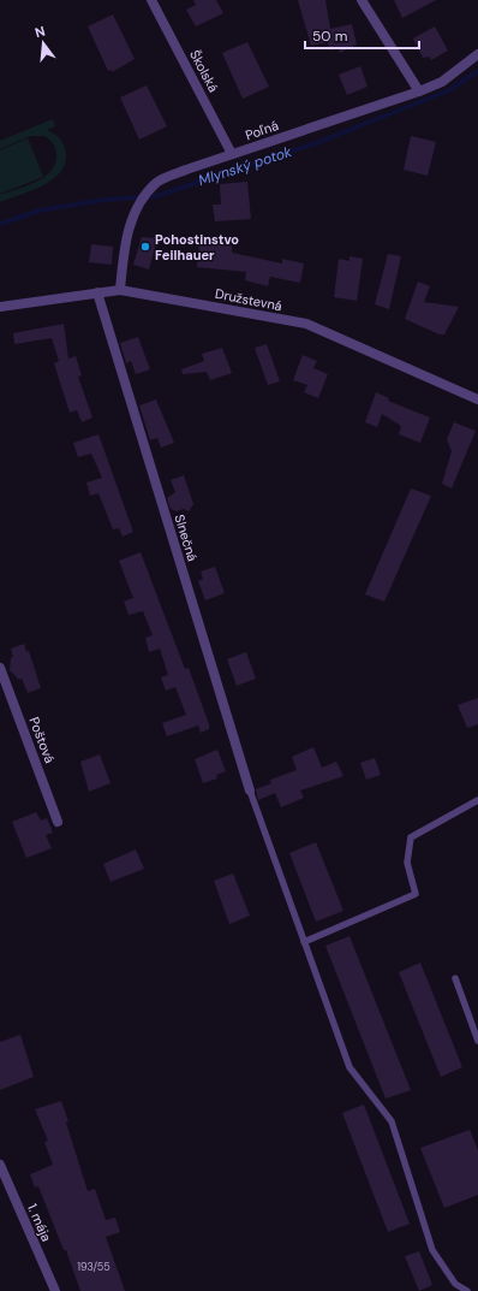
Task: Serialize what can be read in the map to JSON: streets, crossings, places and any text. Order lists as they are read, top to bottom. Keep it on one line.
{"streets":{"street":["Školská","Poľná","Družstevná","Slnečná","Poštová","1. mája"]},"crossings":[["Školská","Poľná"],["Poľná","Družstevná"],["Družstevná","Slnečná"]],"water":["Mlynský potok"],"places":["Pohostinstvo Feilhauer"],"house_numbers":["193/55"],"scale_bar":"50 m","north":"top"}
